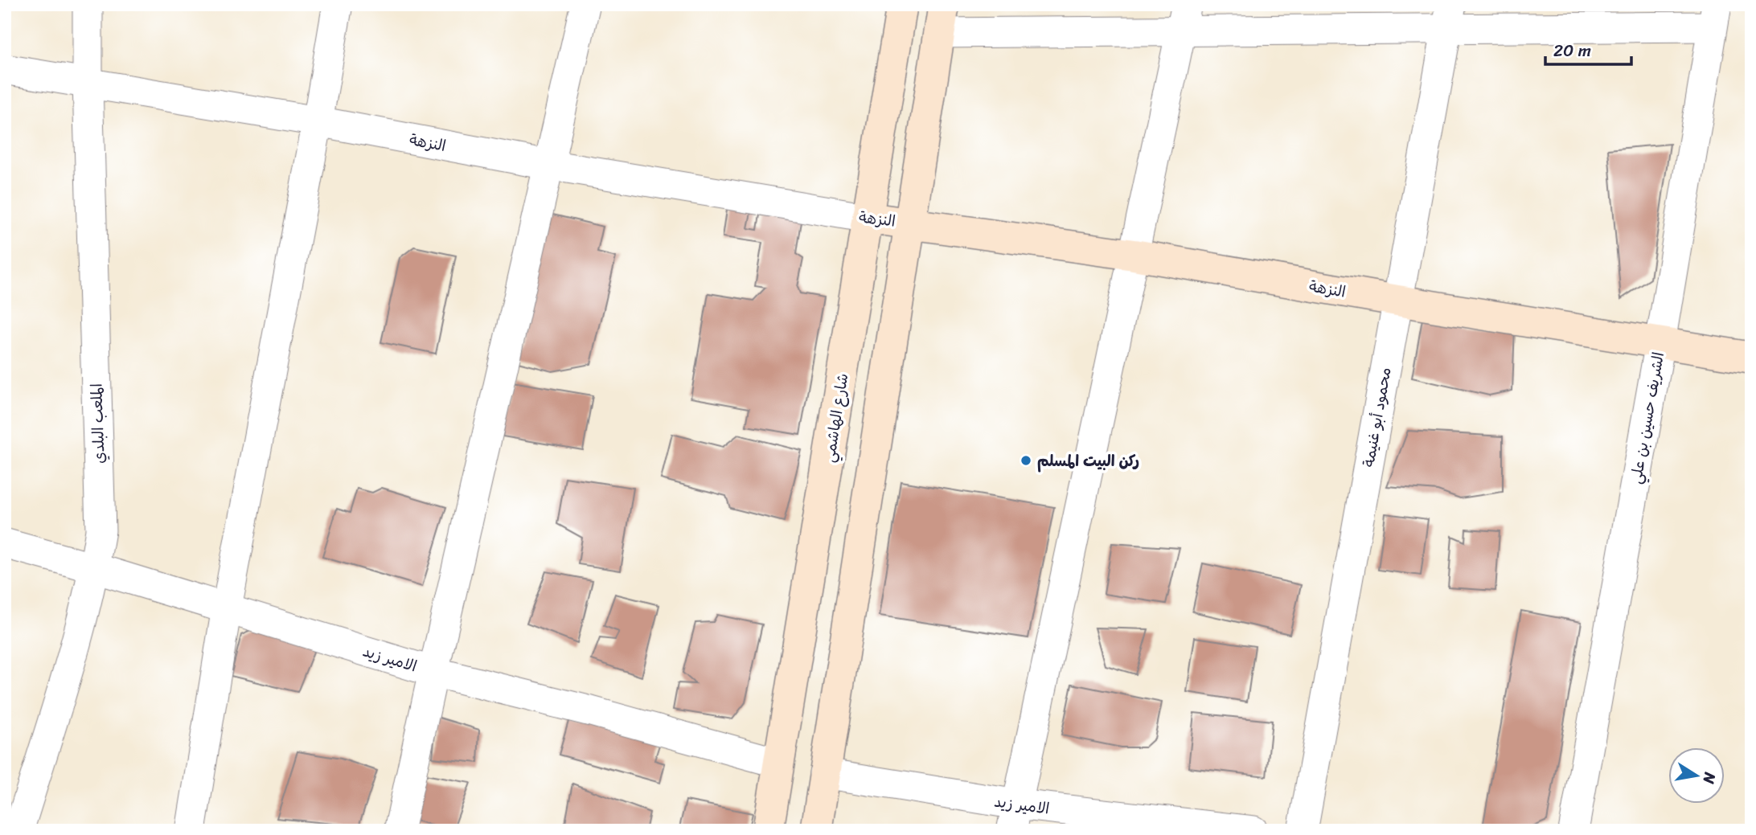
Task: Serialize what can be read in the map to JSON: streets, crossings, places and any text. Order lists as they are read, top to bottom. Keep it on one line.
{"streets":{"main road":["النزهة","شارع الهاشمي"],"street":["محمود أبو غنيمة","الشريف حسين بن علي","الملعب البلدي","الامير زيد"]},"crossings":[["النزهة","محمود أبو غنيمة"],["النزهة","شارع الهاشمي"],["النزهة","الشريف حسين بن علي"],["النزهة","الملعب البلدي"],["شارع الهاشمي","الامير زيد"],["الملعب البلدي","الامير زيد"]],"places":["ركن البيت المسلم"],"scale_bar":"20 m","north":"right"}
